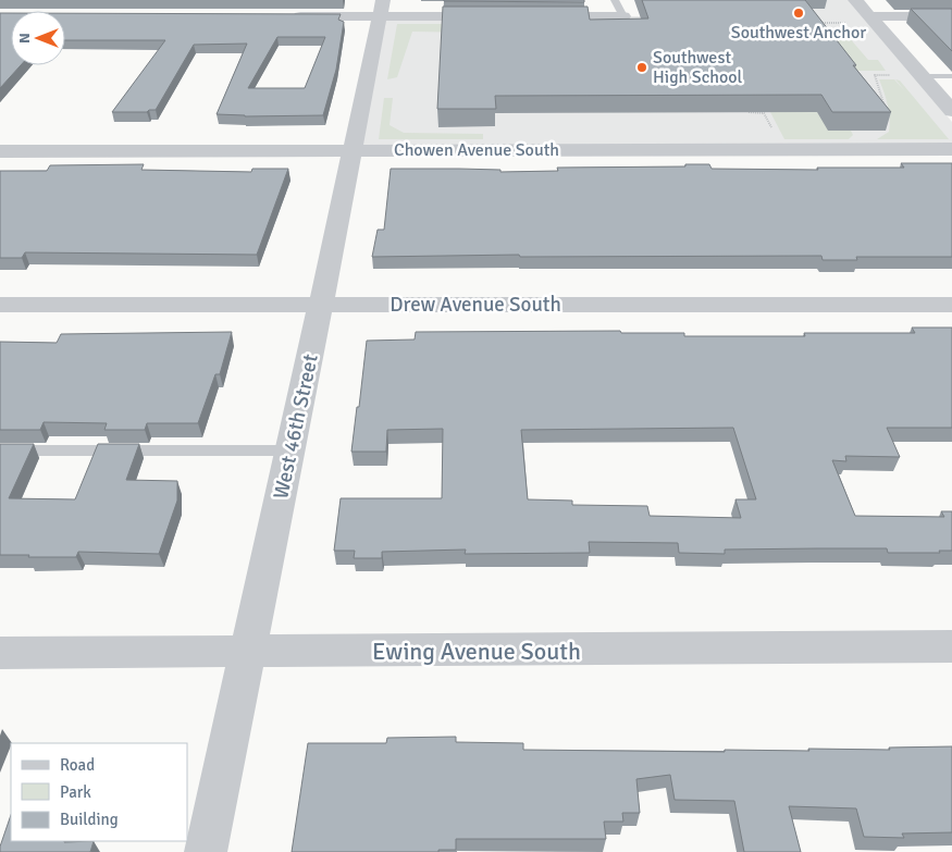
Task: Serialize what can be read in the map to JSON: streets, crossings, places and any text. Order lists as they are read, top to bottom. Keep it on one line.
{"streets":{"street":["Chowen Avenue South","Drew Avenue South","West 46th Street","Ewing Avenue South"]},"crossings":[["Chowen Avenue South","West 46th Street"],["Drew Avenue South","West 46th Street"],["West 46th Street","Ewing Avenue South"]],"places":["Southwest Anchor","Southwest High School"],"legend":["Road","Park","Building"],"north":"left"}
